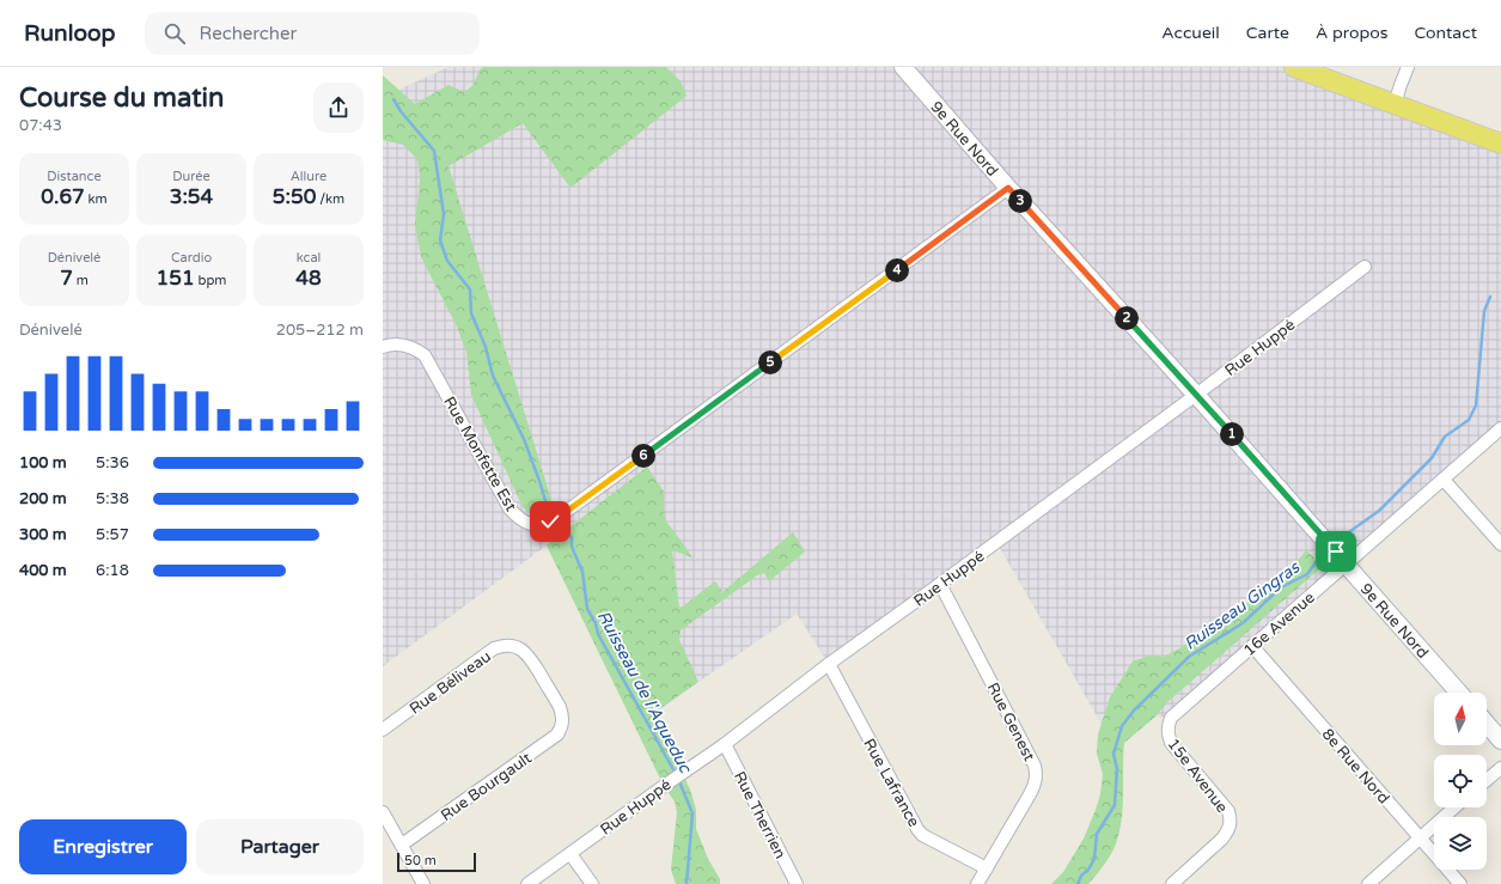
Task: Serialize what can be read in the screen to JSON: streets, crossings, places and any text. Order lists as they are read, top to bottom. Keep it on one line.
{"streets":{"street":["9e Rue Nord","Rue Huppé","Rue Monfette Est","16e Avenue","Rue Béliveau","Rue Genest","8e Rue Nord","15e Avenue","Rue Lafrance","Rue Bourgault","Rue Therrien"]},"crossings":[["9e Rue Nord","Rue Huppé"],["9e Rue Nord","Rue Monfette Est"],["9e Rue Nord","16e Avenue"],["Rue Huppé","Rue Genest"],["Rue Huppé","Rue Lafrance"],["Rue Huppé","Rue Therrien"],["16e Avenue","8e Rue Nord"],["16e Avenue","15e Avenue"],["Rue Béliveau","Rue Bourgault"],["Rue Genest","Rue Lafrance"]],"water":["Ruisseau Gingras","Ruisseau de l'Aqueduc"],"scale_bar":"50 m","north":"top","page":{"header":"Runloop","search":"Rechercher","nav":["Accueil","Carte","À propos","Contact"],"heading":["Course du matin","07:43"],"stats":[["Distance","0.67 km"],["Durée","3:54"],["Allure","5:50 /km"],["Dénivelé","7 m"],["Cardio","151 bpm"],["kcal","48"]],"pins":["3","4","2","5","1","6"],"chart":["Dénivelé","205–212 m"],"list":[{"name":"100 m","note":"5:36"},{"name":"200 m","note":"5:38"},{"name":"300 m","note":"5:57"},{"name":"400 m","note":"6:18"}],"buttons":["Enregistrer","Partager"],"scale":"50 m"}}
